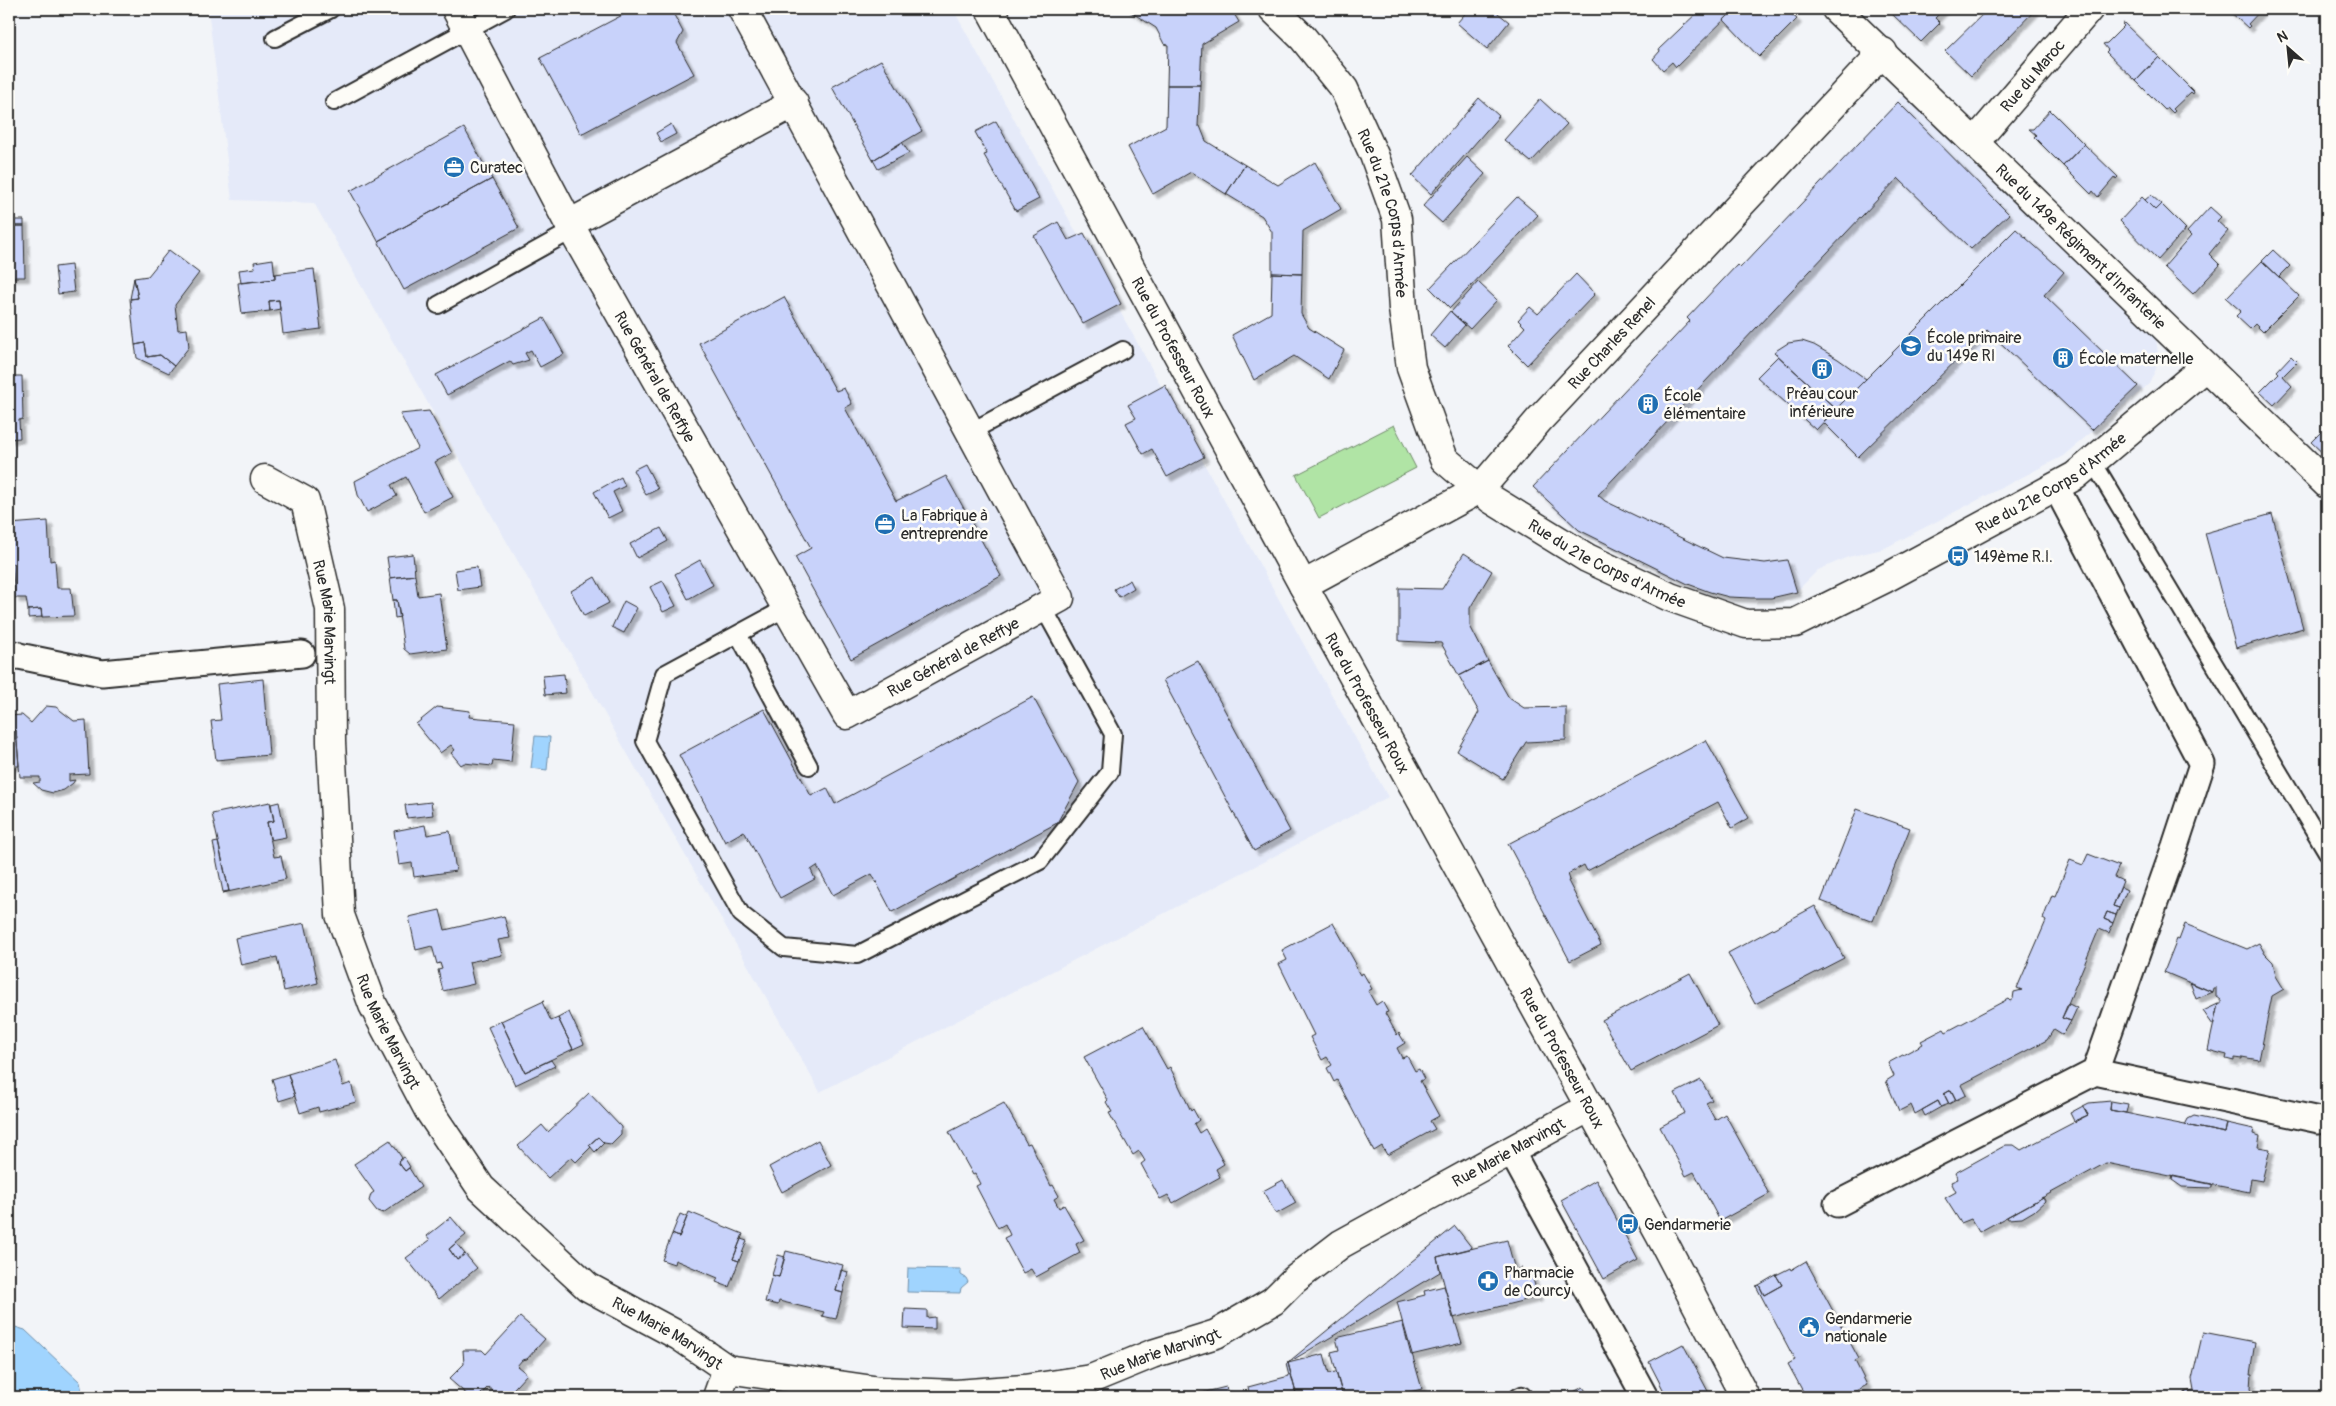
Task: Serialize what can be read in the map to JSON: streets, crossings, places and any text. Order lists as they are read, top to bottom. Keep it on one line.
{"streets":{"street":["Rue du Maroc","Rue du 21e Corps d'Armée","Rue du 149e Régiment d'Infanterie","Rue Charles Renel","Rue du Professeur Roux","Rue Général de Reffye","Rue Marie Marvingt"]},"crossings":[["Rue du Maroc","Rue du 149e Régiment d'Infanterie"],["Rue du 21e Corps d'Armée","Rue du 149e Régiment d'Infanterie"],["Rue du 21e Corps d'Armée","Rue Charles Renel"],["Rue du 149e Régiment d'Infanterie","Rue Charles Renel"],["Rue Charles Renel","Rue du Professeur Roux"],["Rue du Professeur Roux","Rue Marie Marvingt"]],"places":{"office":["Curatec","La Fabrique à entreprendre"],"school or university":["École primaire du 149e RI"],"building":["École maternelle","Préau cour inférieure","École élémentaire"],"bus stop":["149ème R.I.","Gendarmerie"],"pharmacy":["Pharmacie de Courcy"],"public building":["Gendarmerie nationale"]},"north":"top left"}
